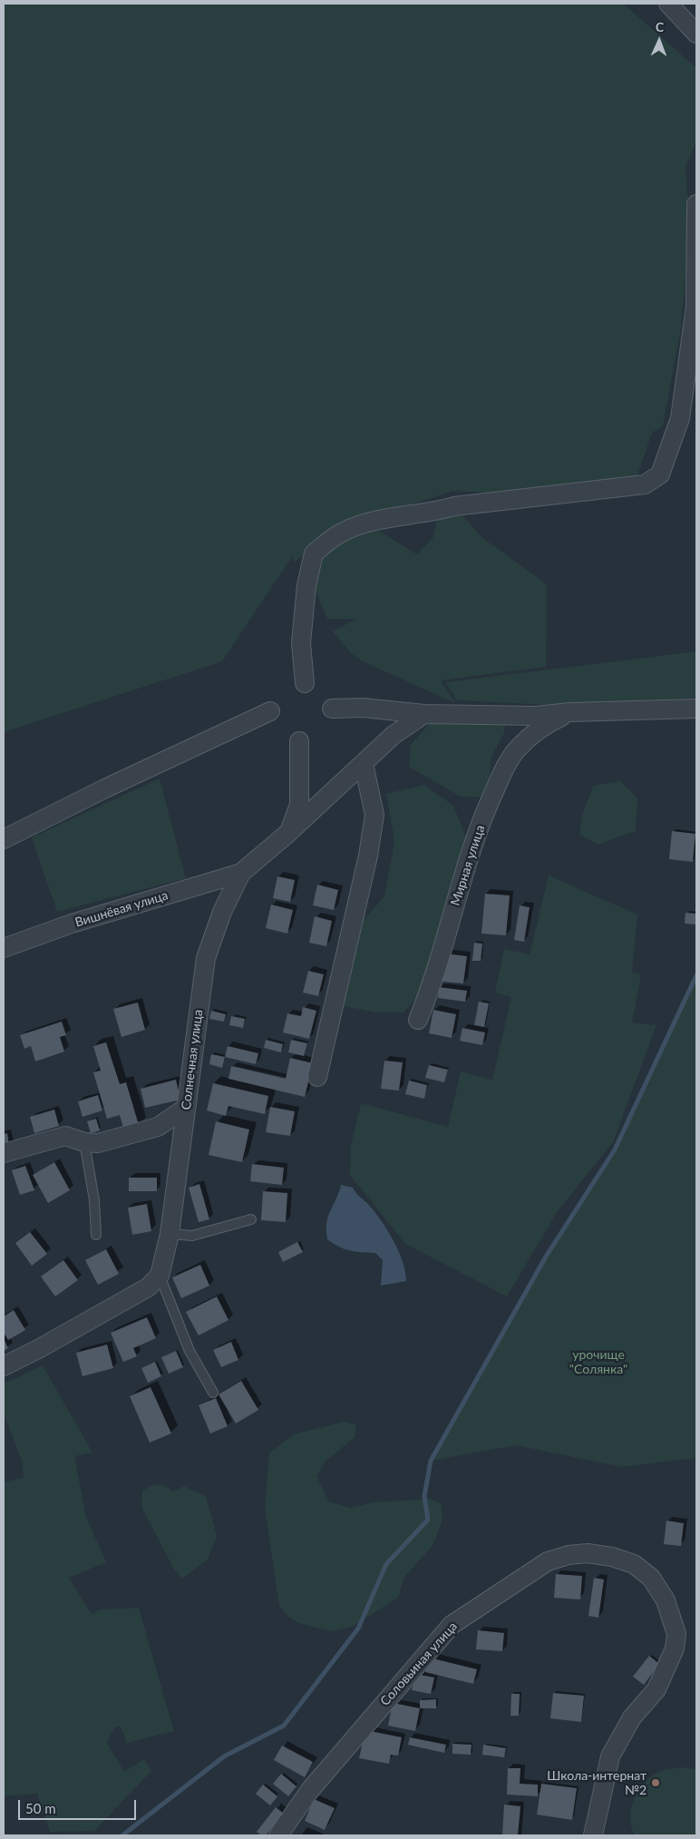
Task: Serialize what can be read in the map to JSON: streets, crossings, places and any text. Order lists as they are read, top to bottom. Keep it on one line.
{"streets":{"street":["Мирная улица","Вишнёвая улица","Солнечная улица","Соловьиная улица"]},"crossings":[["Вишнёвая улица","Солнечная улица"]],"parks":["урочище \"Солянка\""],"places":["Школа-интернат №2"],"scale_bar":"50 m","north":"top"}
